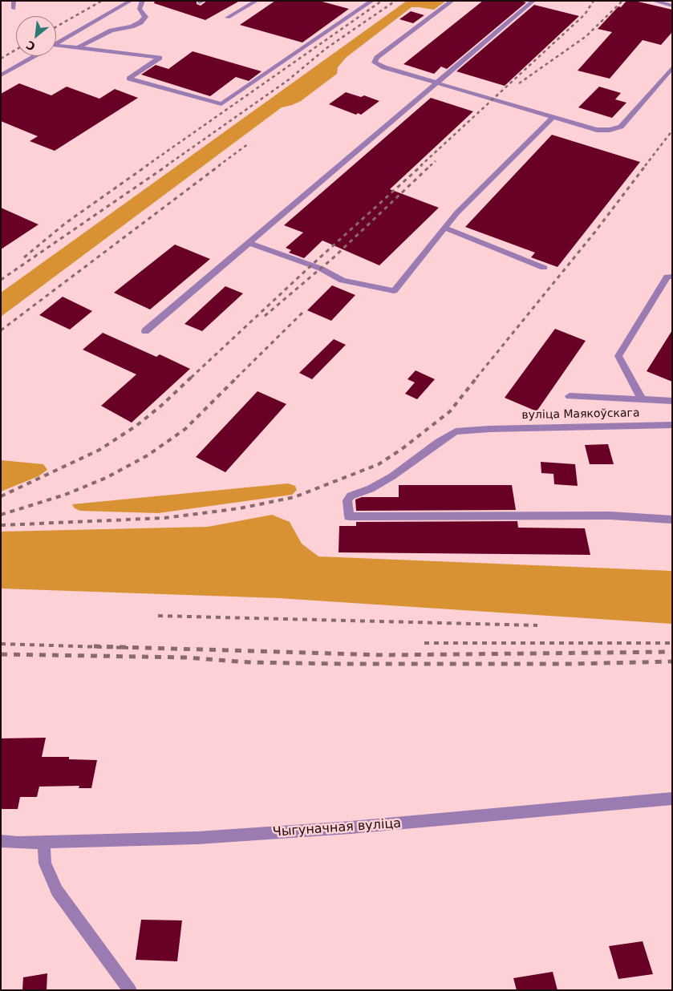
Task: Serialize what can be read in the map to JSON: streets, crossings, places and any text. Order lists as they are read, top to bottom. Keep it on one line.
{"streets":{"street":["вуліца Маякоўскага","Чыгуначная вуліца"]},"north":"bottom left"}
